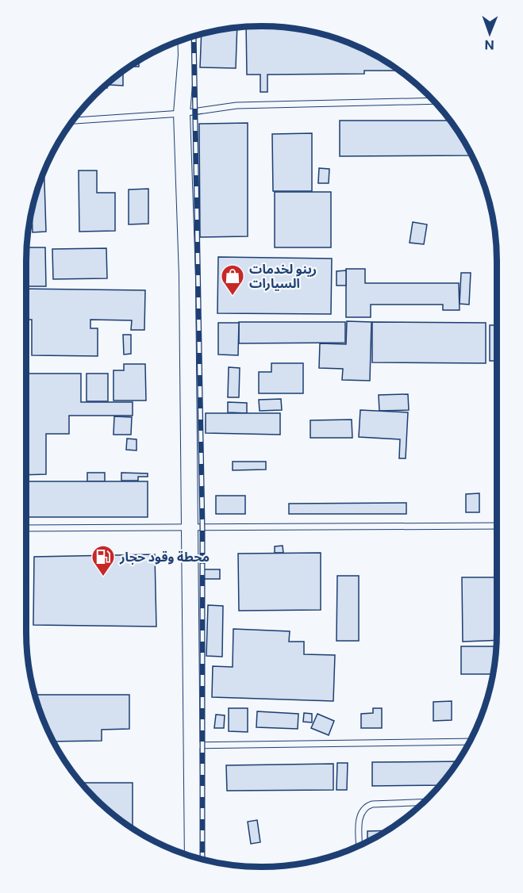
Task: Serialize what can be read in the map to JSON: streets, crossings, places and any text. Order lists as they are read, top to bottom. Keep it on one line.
{"places":{"shop":["رينو لخدمات السيارات"],"fuel station":["محطة وقود حجار"]},"north":"bottom"}
